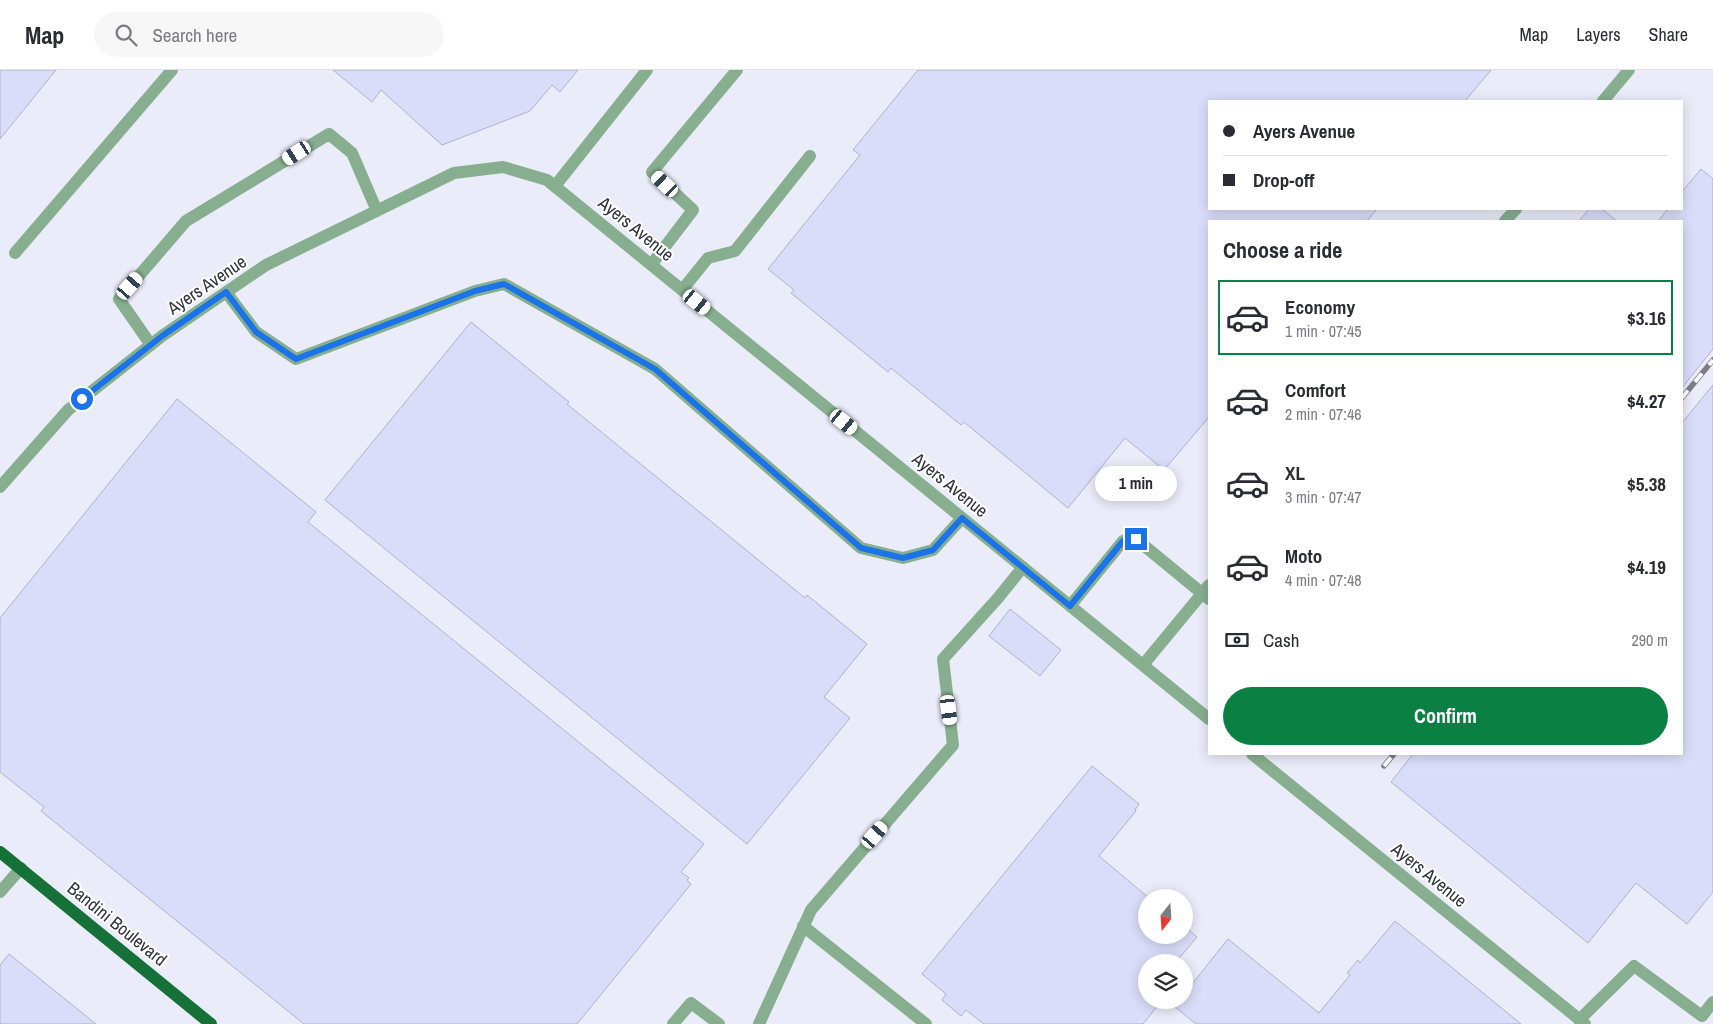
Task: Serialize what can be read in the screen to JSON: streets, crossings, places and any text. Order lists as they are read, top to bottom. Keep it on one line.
{"streets":{"main road":["Bandini Boulevard"],"street":["Ayers Avenue"]},"north":"bottom","page":{"header":"Map","search":"Search here","nav":["Map","Layers","Share"],"banner":["Ayers Avenue","Drop-off"],"heading":"Choose a ride","list":[{"name":"Economy","note":"1 min · 07:45","value":"$3.16"},{"name":"Comfort","note":"2 min · 07:46","value":"$4.27"},{"name":"XL","note":"3 min · 07:47","value":"$5.38"},{"name":"Moto","note":"4 min · 07:48","value":"$4.19"}],"bubble":"1 min","pay":["Cash","290 m"],"buttons":"Confirm"}}
